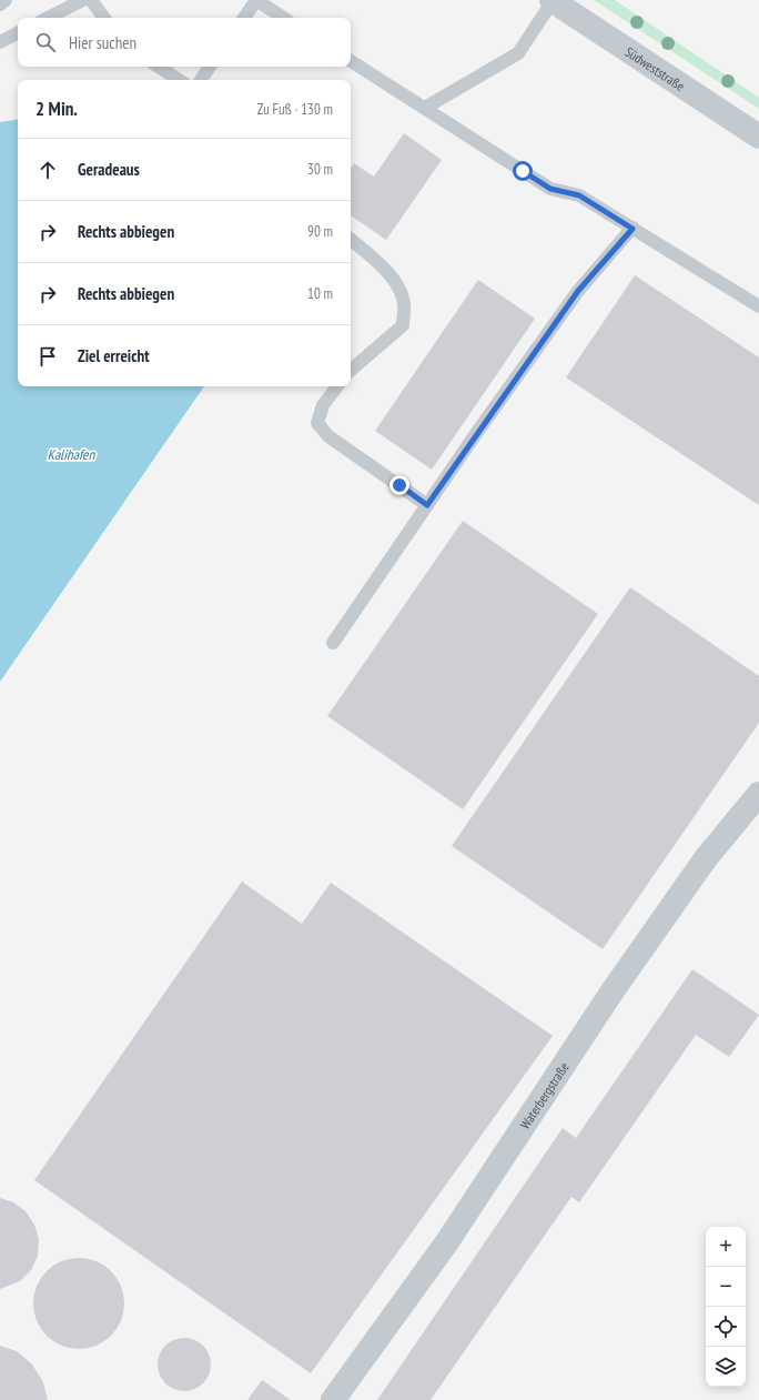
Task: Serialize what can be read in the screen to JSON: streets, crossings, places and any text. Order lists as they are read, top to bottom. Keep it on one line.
{"streets":{"street":["Südweststraße","Waterbergstraße"]},"water":["Kalihafen"],"page":{"search":"Hier suchen","heading":["2 Min.","Zu Fuß · 130 m"],"list":[["Geradeaus","30 m"],["Rechts abbiegen","90 m"],["Rechts abbiegen","10 m"],"Ziel erreicht"],"map_buttons":["+","−"]}}
